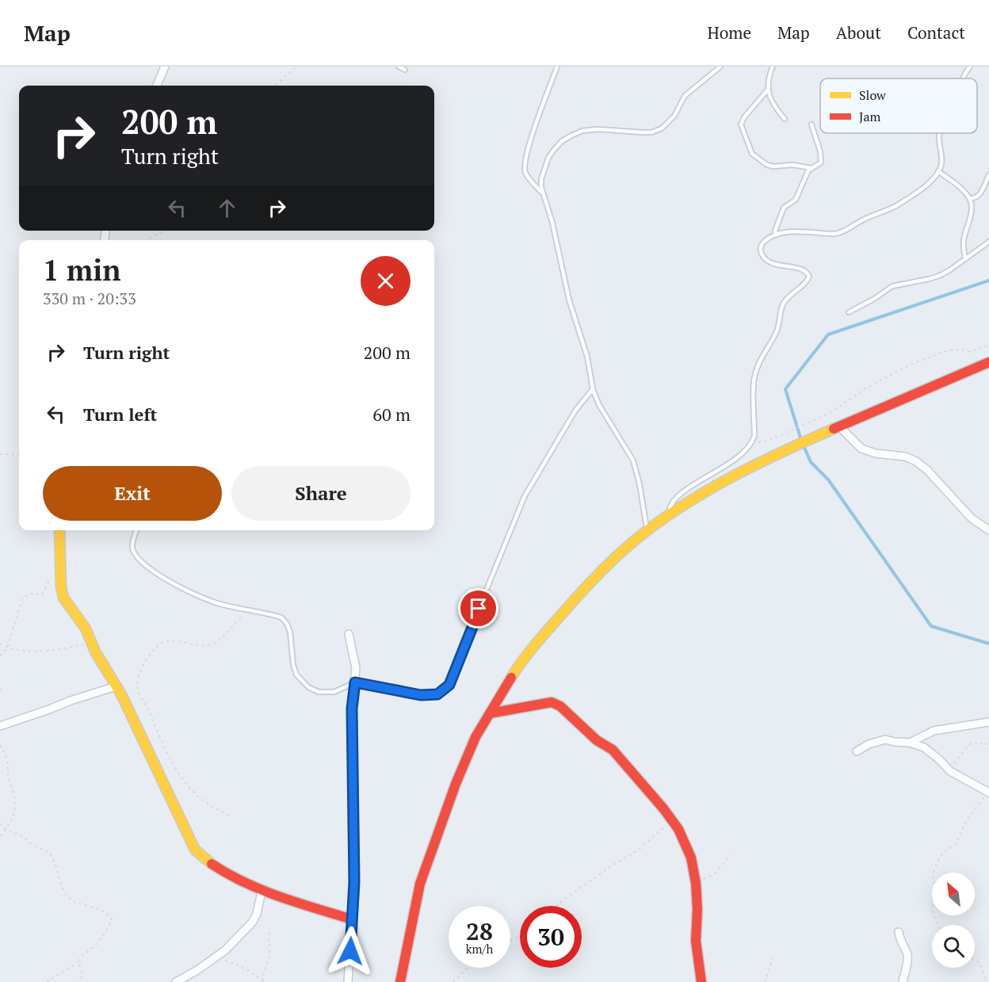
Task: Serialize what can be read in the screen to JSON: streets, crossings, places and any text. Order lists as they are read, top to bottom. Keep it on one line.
{"legend":["Slow","Jam"],"north":"top left","page":{"header":"Map","nav":["Home","Map","About","Contact"],"turn":["200 m","Turn right"],"heading":["1 min","330 m · 20:33"],"list":[{"name":"Turn right","value":"200 m"},{"name":"Turn left","value":"60 m"}],"buttons":["Exit","Share"],"speed":"28 km/h","limit":"30"}}
